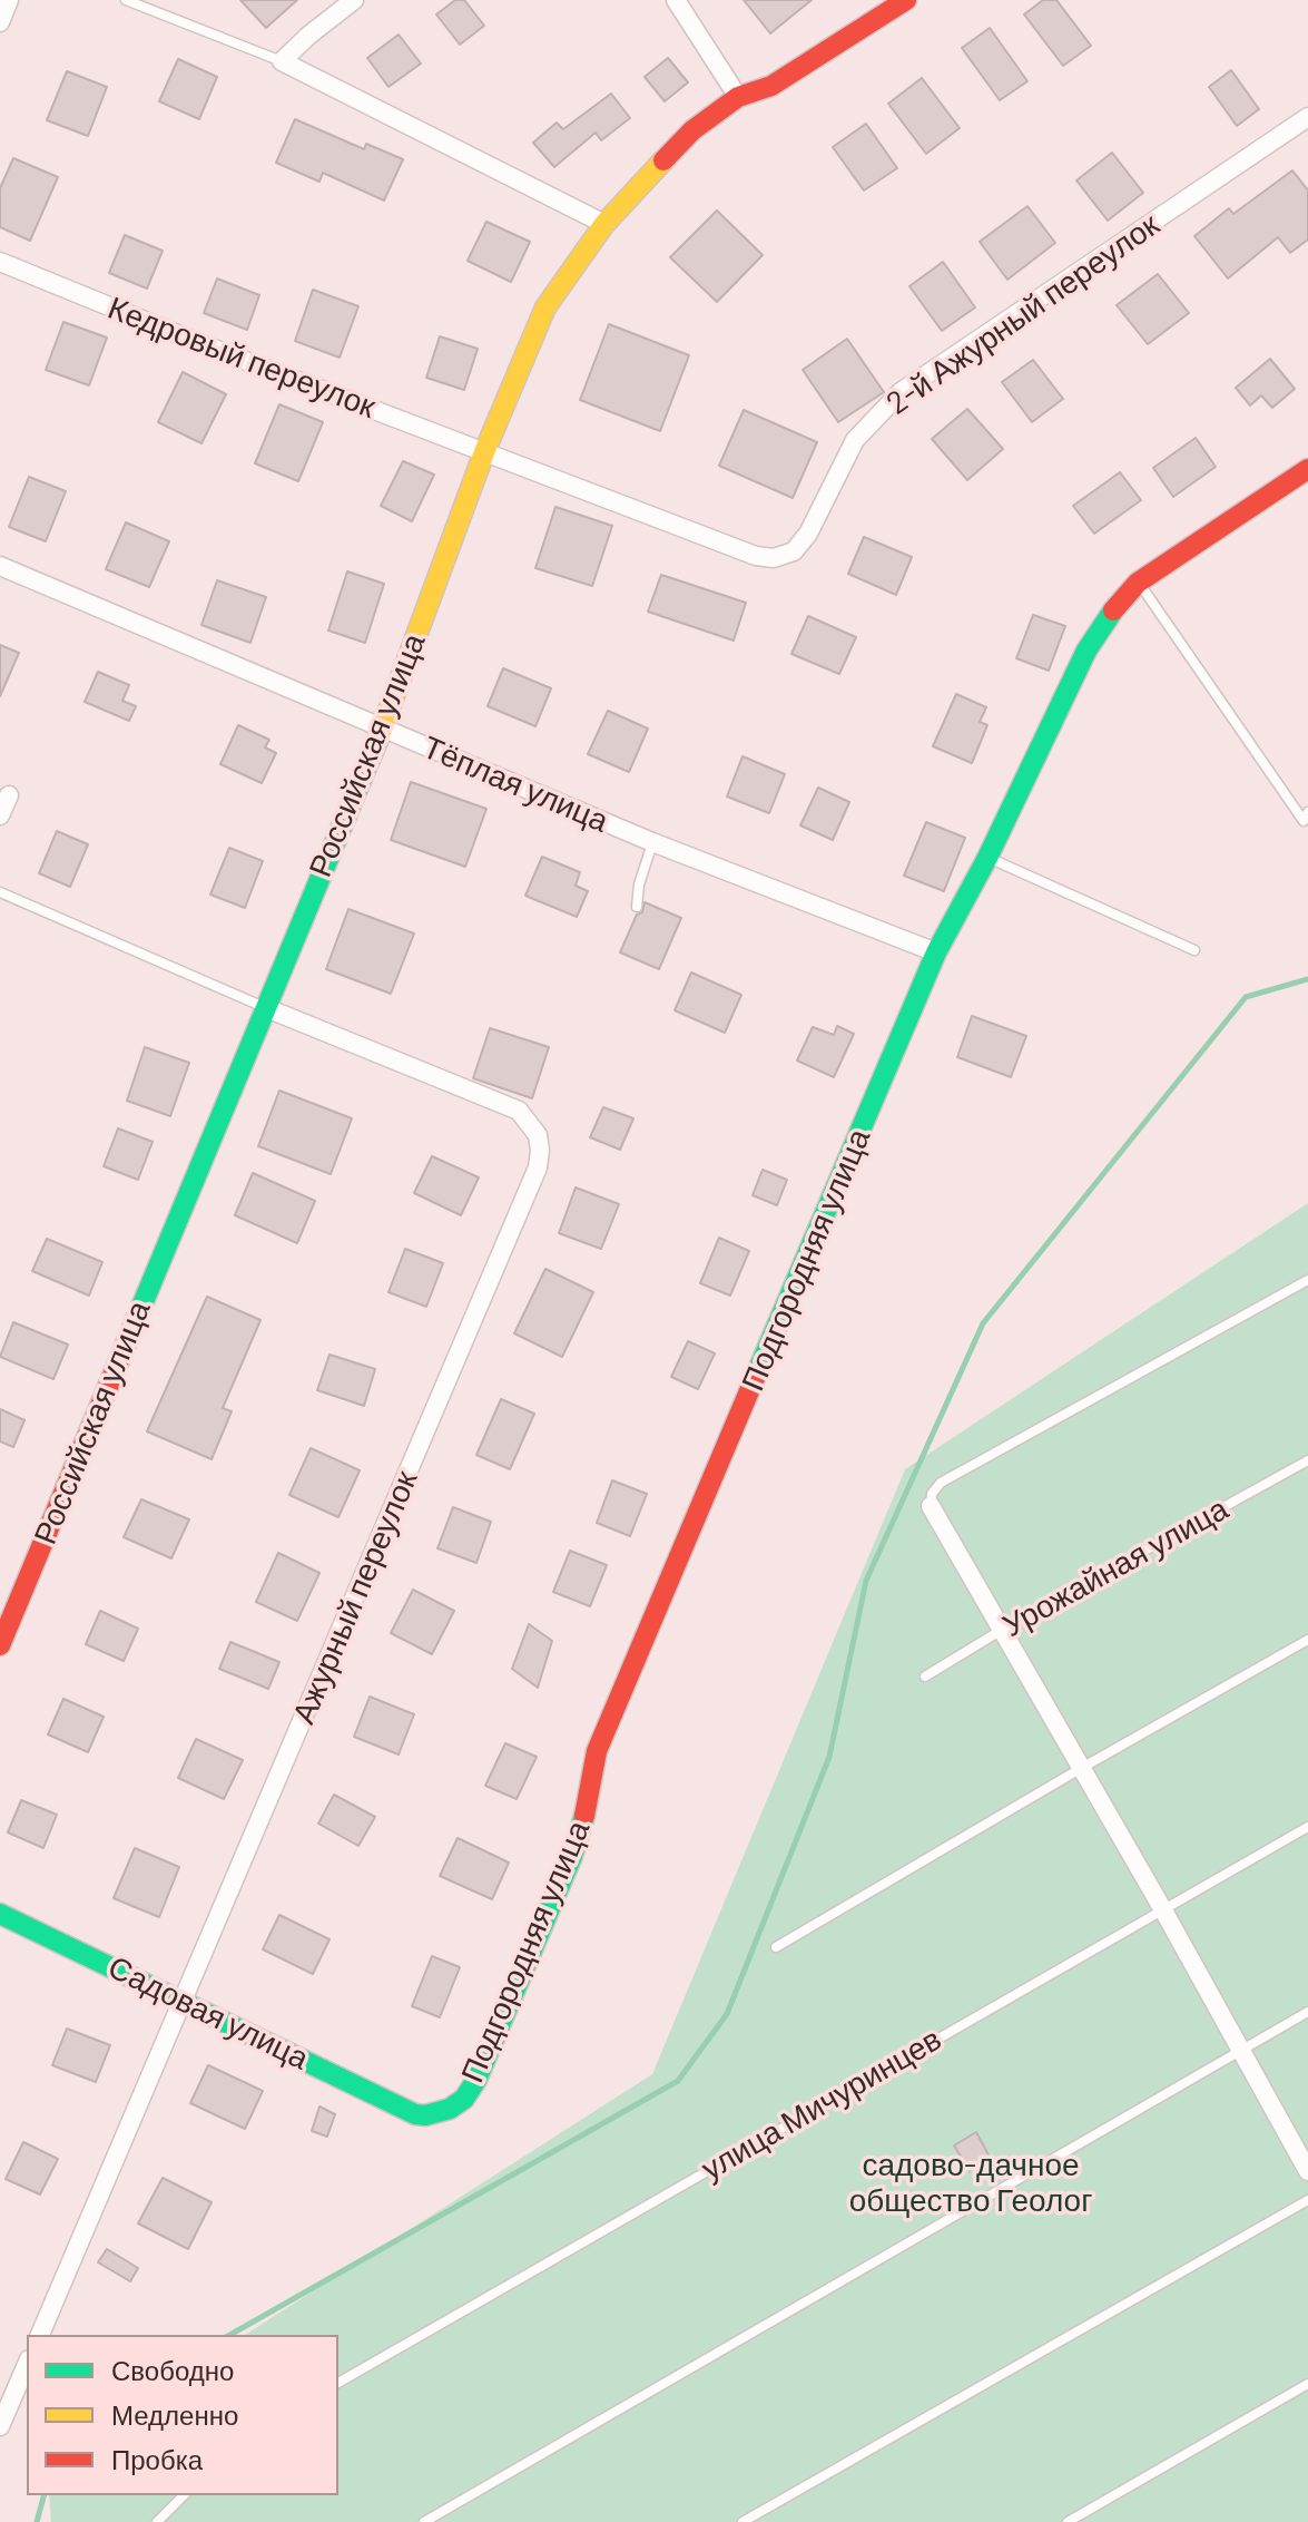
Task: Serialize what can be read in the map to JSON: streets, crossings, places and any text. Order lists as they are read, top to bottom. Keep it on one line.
{"streets":{"street":["2-й Ажурный переулок","Кедровый переулок","Российская улица","Тёплая улица","Подгородняя улица","Ажурный переулок","Садовая улица"],"lane":["Урожайная улица","улица Мичуринцев"]},"crossings":[["2-й Ажурный переулок","Кедровый переулок"],["2-й Ажурный переулок","Российская улица"],["Кедровый переулок","Российская улица"],["Российская улица","Тёплая улица"],["Российская улица","Ажурный переулок"],["Тёплая улица","Подгородняя улица"],["Подгородняя улица","Садовая улица"],["Ажурный переулок","Садовая улица"]],"parks":["садово-дачное общество Геолог"],"legend":["Свободно","Медленно","Пробка"]}
